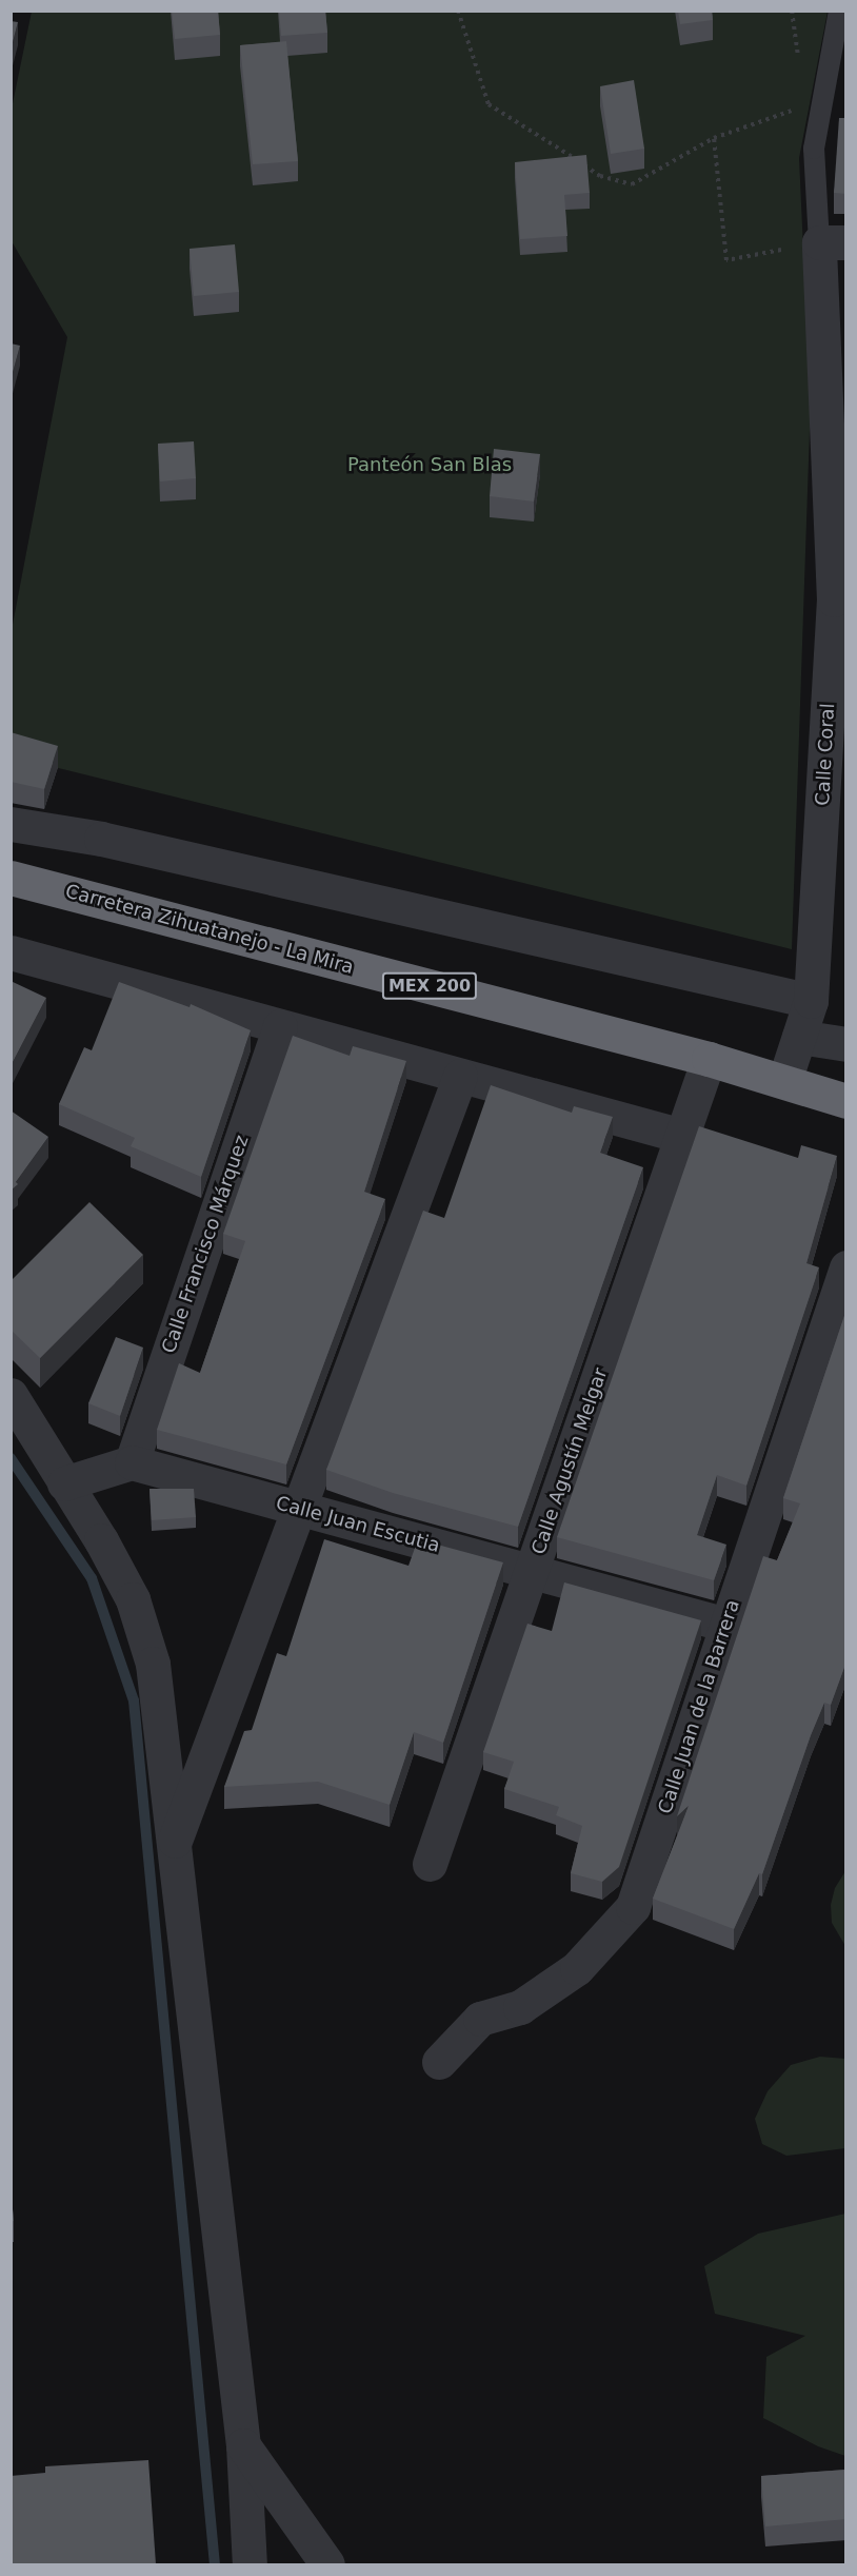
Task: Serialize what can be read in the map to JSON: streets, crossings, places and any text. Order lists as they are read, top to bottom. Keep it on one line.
{"streets":{"highway":["Carretera Zihuatanejo - La Mira","MEX 200"],"street":["Calle Coral","Calle Francisco Márquez","Calle Agustín Melgar","Calle Juan Escutia","Calle Juan de la Barrera"]},"crossings":[["Calle Coral","Carretera Zihuatanejo - La Mira"],["Carretera Zihuatanejo - La Mira","Calle Agustín Melgar"],["Calle Francisco Márquez","Calle Juan Escutia"],["Calle Agustín Melgar","Calle Juan Escutia"],["Calle Juan Escutia","Calle Juan de la Barrera"]],"parks":["Panteón San Blas"]}
